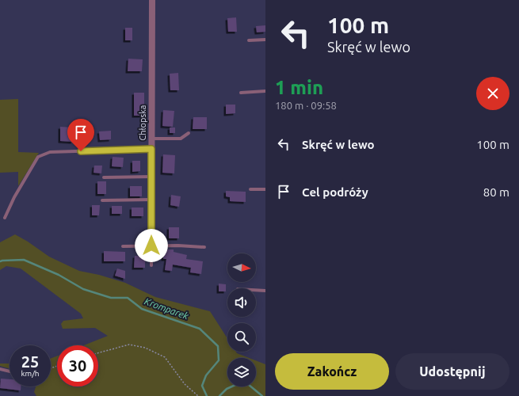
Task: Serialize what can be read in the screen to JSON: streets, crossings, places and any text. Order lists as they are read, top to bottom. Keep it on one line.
{"streets":{"street":["Chłopska"]},"water":["Kromparek"],"north":"right","page":{"turn":["100 m","Skręć w lewo"],"heading":["1 min","180 m · 09:58"],"list":[{"name":"Skręć w lewo","value":"100 m"},{"name":"Cel podróży","value":"80 m"}],"speed":"25 km/h","limit":"30","buttons":["Zakończ","Udostępnij"]}}
